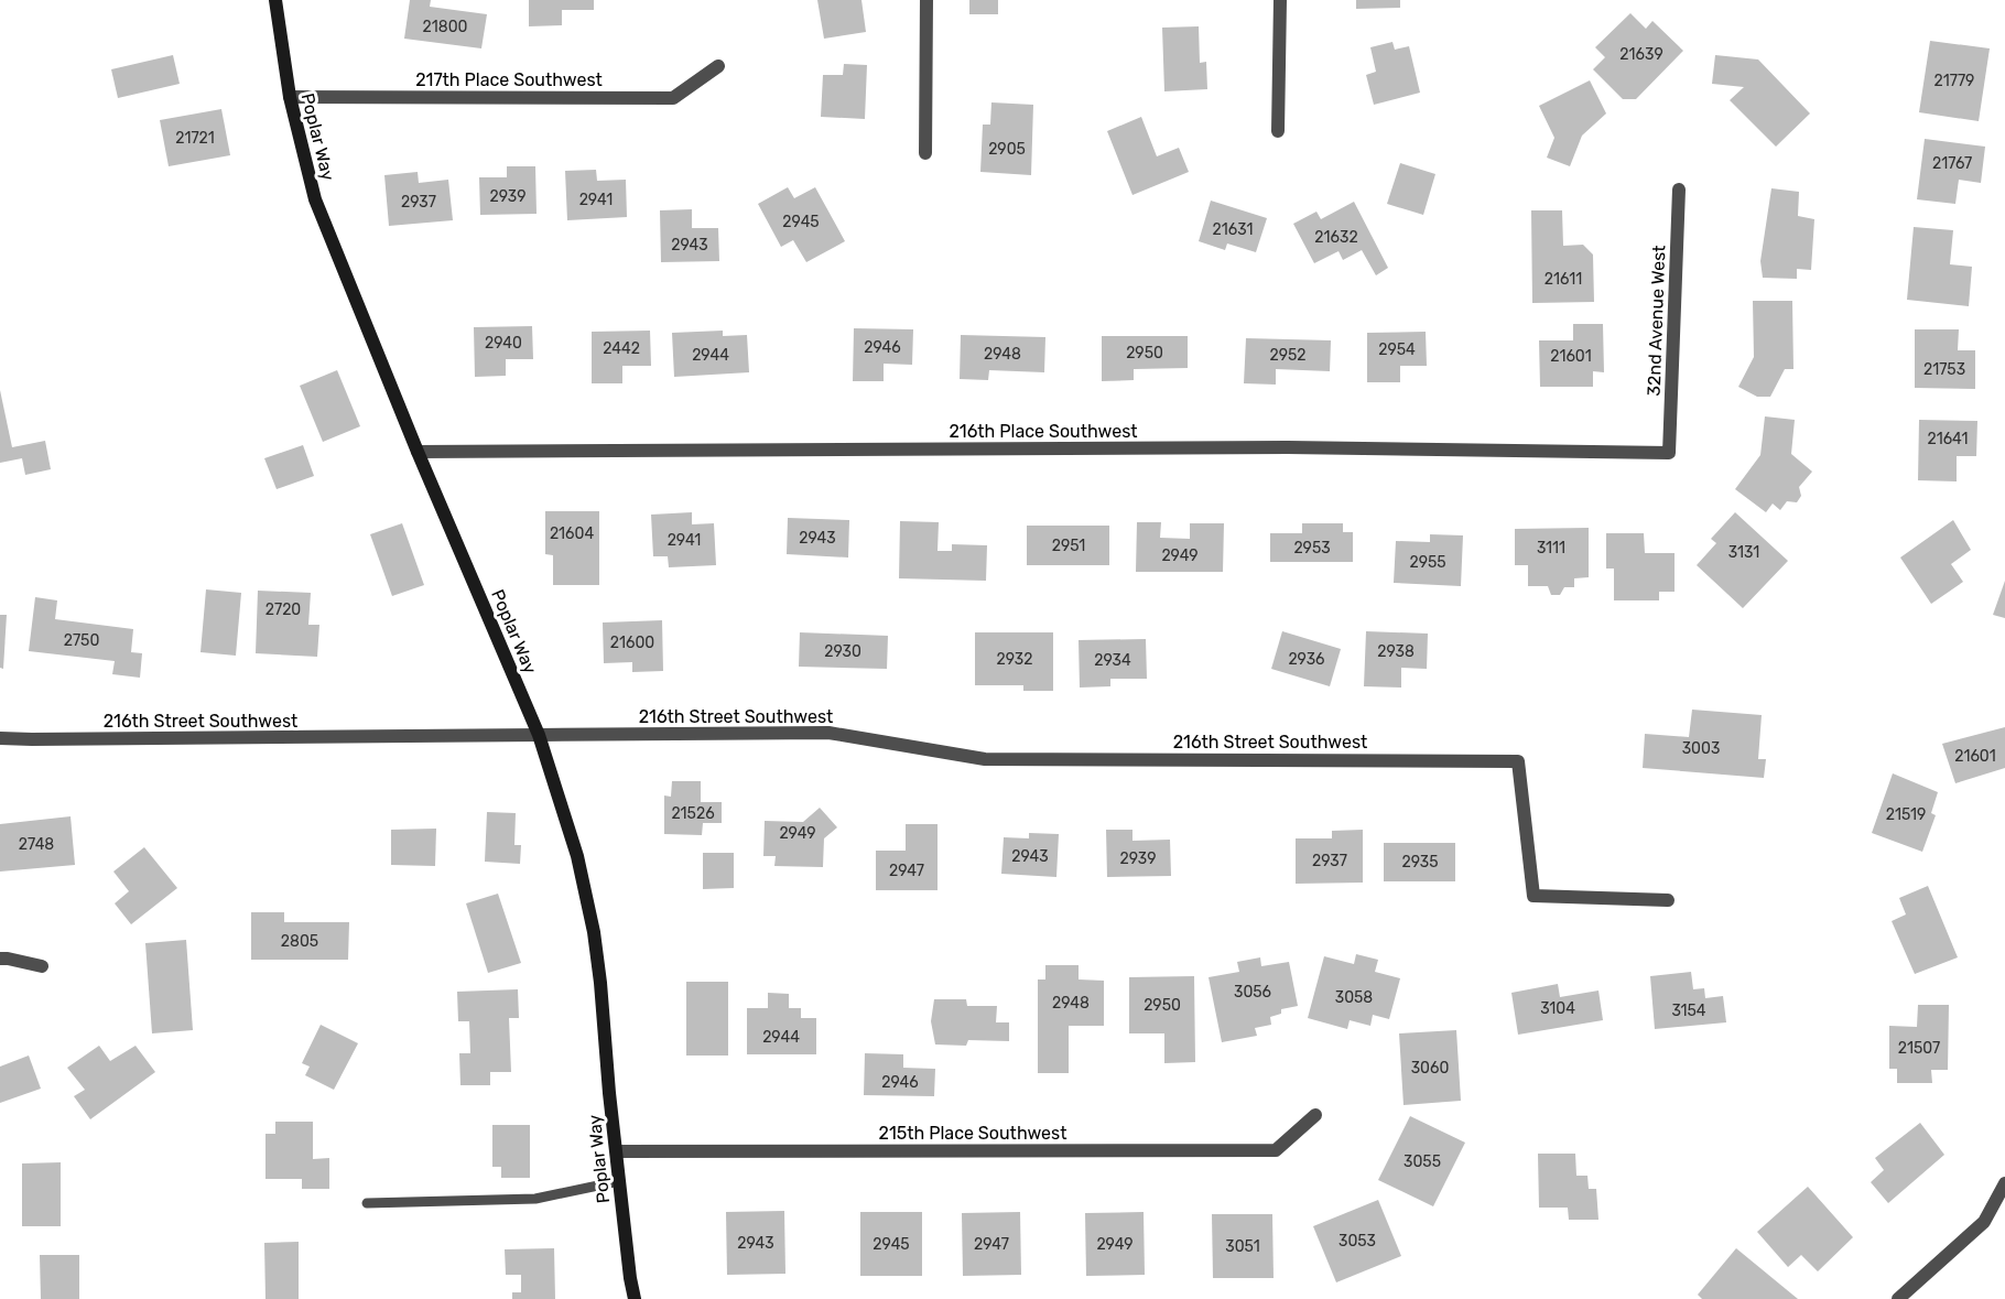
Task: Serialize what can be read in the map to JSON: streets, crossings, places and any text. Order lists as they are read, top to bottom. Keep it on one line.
{"streets":{"main road":["Poplar Way"],"street":["217th Place Southwest","32nd Avenue West","216th Place Southwest","216th Street Southwest","215th Place Southwest"]},"crossings":[["217th Place Southwest","Poplar Way"],["Poplar Way","216th Place Southwest"],["Poplar Way","216th Street Southwest"],["Poplar Way","215th Place Southwest"],["32nd Avenue West","216th Place Southwest"]],"house_numbers":["21800","21639","21779","21721","2905","21767","2939","2941","2937","2945","21631","21632","2943","21611","2940","2946","2442","2954","2950","2948","2944","2952","21601","21753","21641","21604","2943","2941","2951","2953","3111","3131","2949","2955","2720","2750","21600","2930","2938","2932","2936","2934","3003","21601","21526","21519","2949","2748","2943","2939","2937","2935","2947","2805","3056","3058","2948","2950","3104","3154","2944","21507","3060","2946","3055","3053","2943","2945","2947","2949","3051"]}
